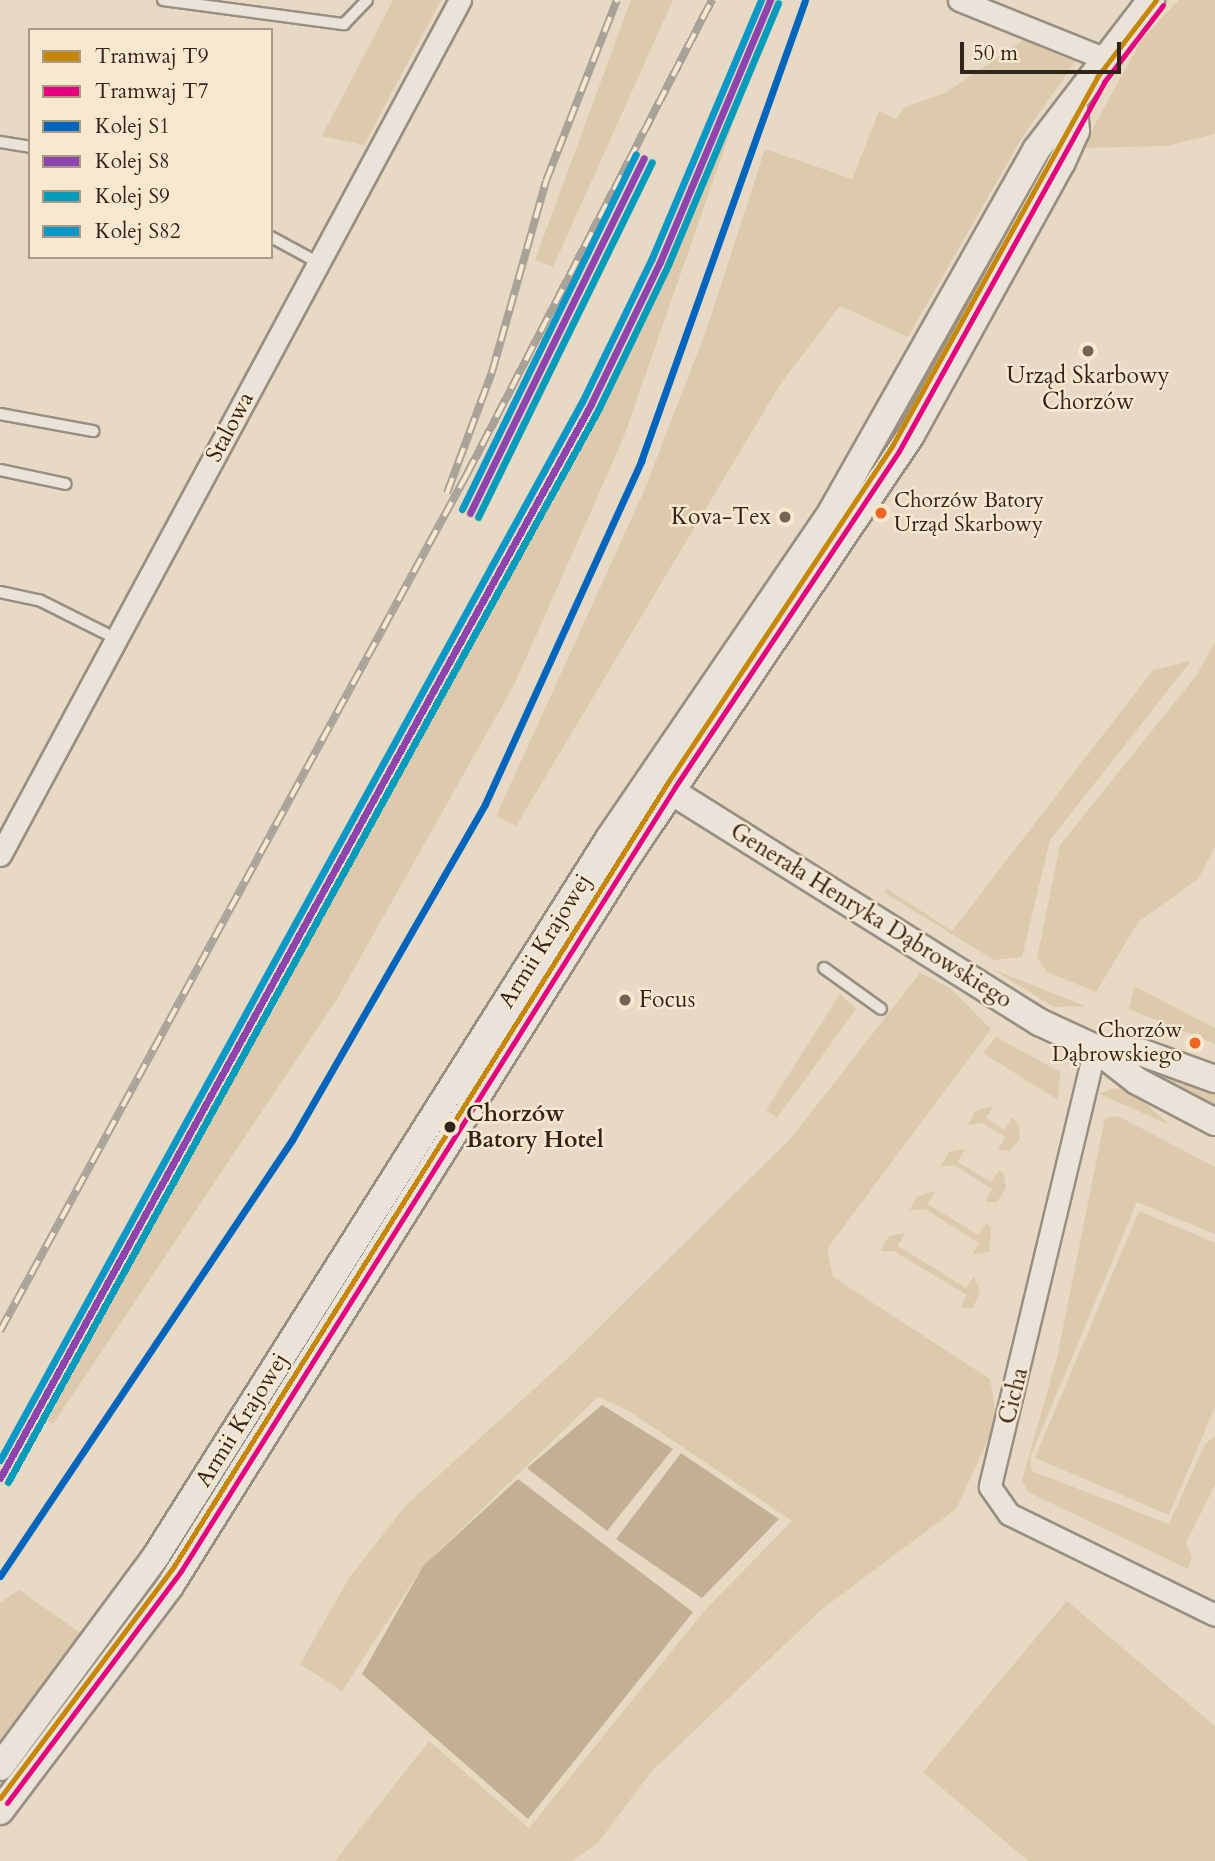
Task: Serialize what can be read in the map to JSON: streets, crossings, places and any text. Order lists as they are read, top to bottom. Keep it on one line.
{"streets":{"street":["Stalowa","Generała Henryka Dąbrowskiego","Armii Krajowej","Cicha"]},"crossings":[["Generała Henryka Dąbrowskiego","Armii Krajowej"],["Generała Henryka Dąbrowskiego","Cicha"]],"places":["Urząd Skarbowy Chorzów","Chorzów Batory Urząd Skarbowy","Kova-Tex","Focus","Chorzów Dąbrowskiego","Chorzów Batory Hotel"],"lines":["tram line T9","rail line S1","rail line S8","rail line S82","rail line S9","tram line T7"],"legend":["Tramwaj T9","Tramwaj T7","Kolej S1","Kolej S8","Kolej S9","Kolej S82"],"scale_bar":"50 m"}
